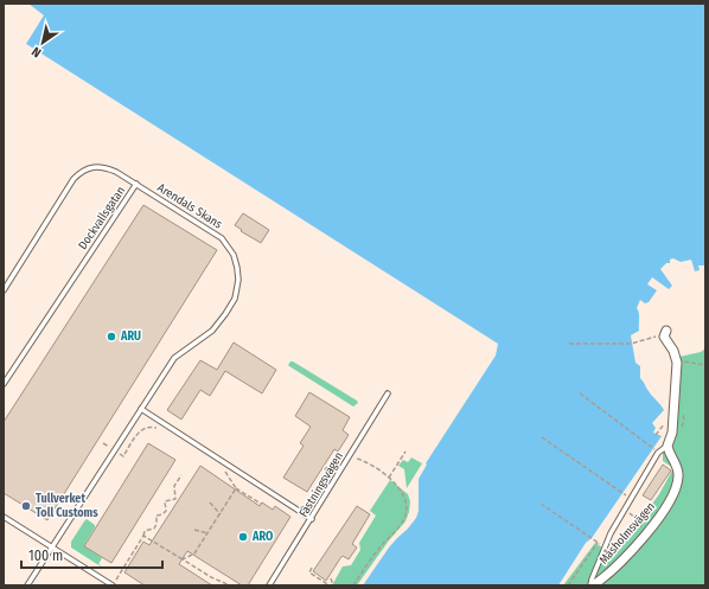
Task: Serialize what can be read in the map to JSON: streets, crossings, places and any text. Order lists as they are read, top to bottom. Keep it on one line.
{"streets":{"street":["Måsholmsvägen"],"lane":["Arendals Skans","Dockvallsgatan","Fästningsvägen"]},"crossings":[["Arendals Skans","Dockvallsgatan"]],"places":["ARU","Tullverket Toll Customs","ARO"],"scale_bar":"100 m","north":"bottom left"}
